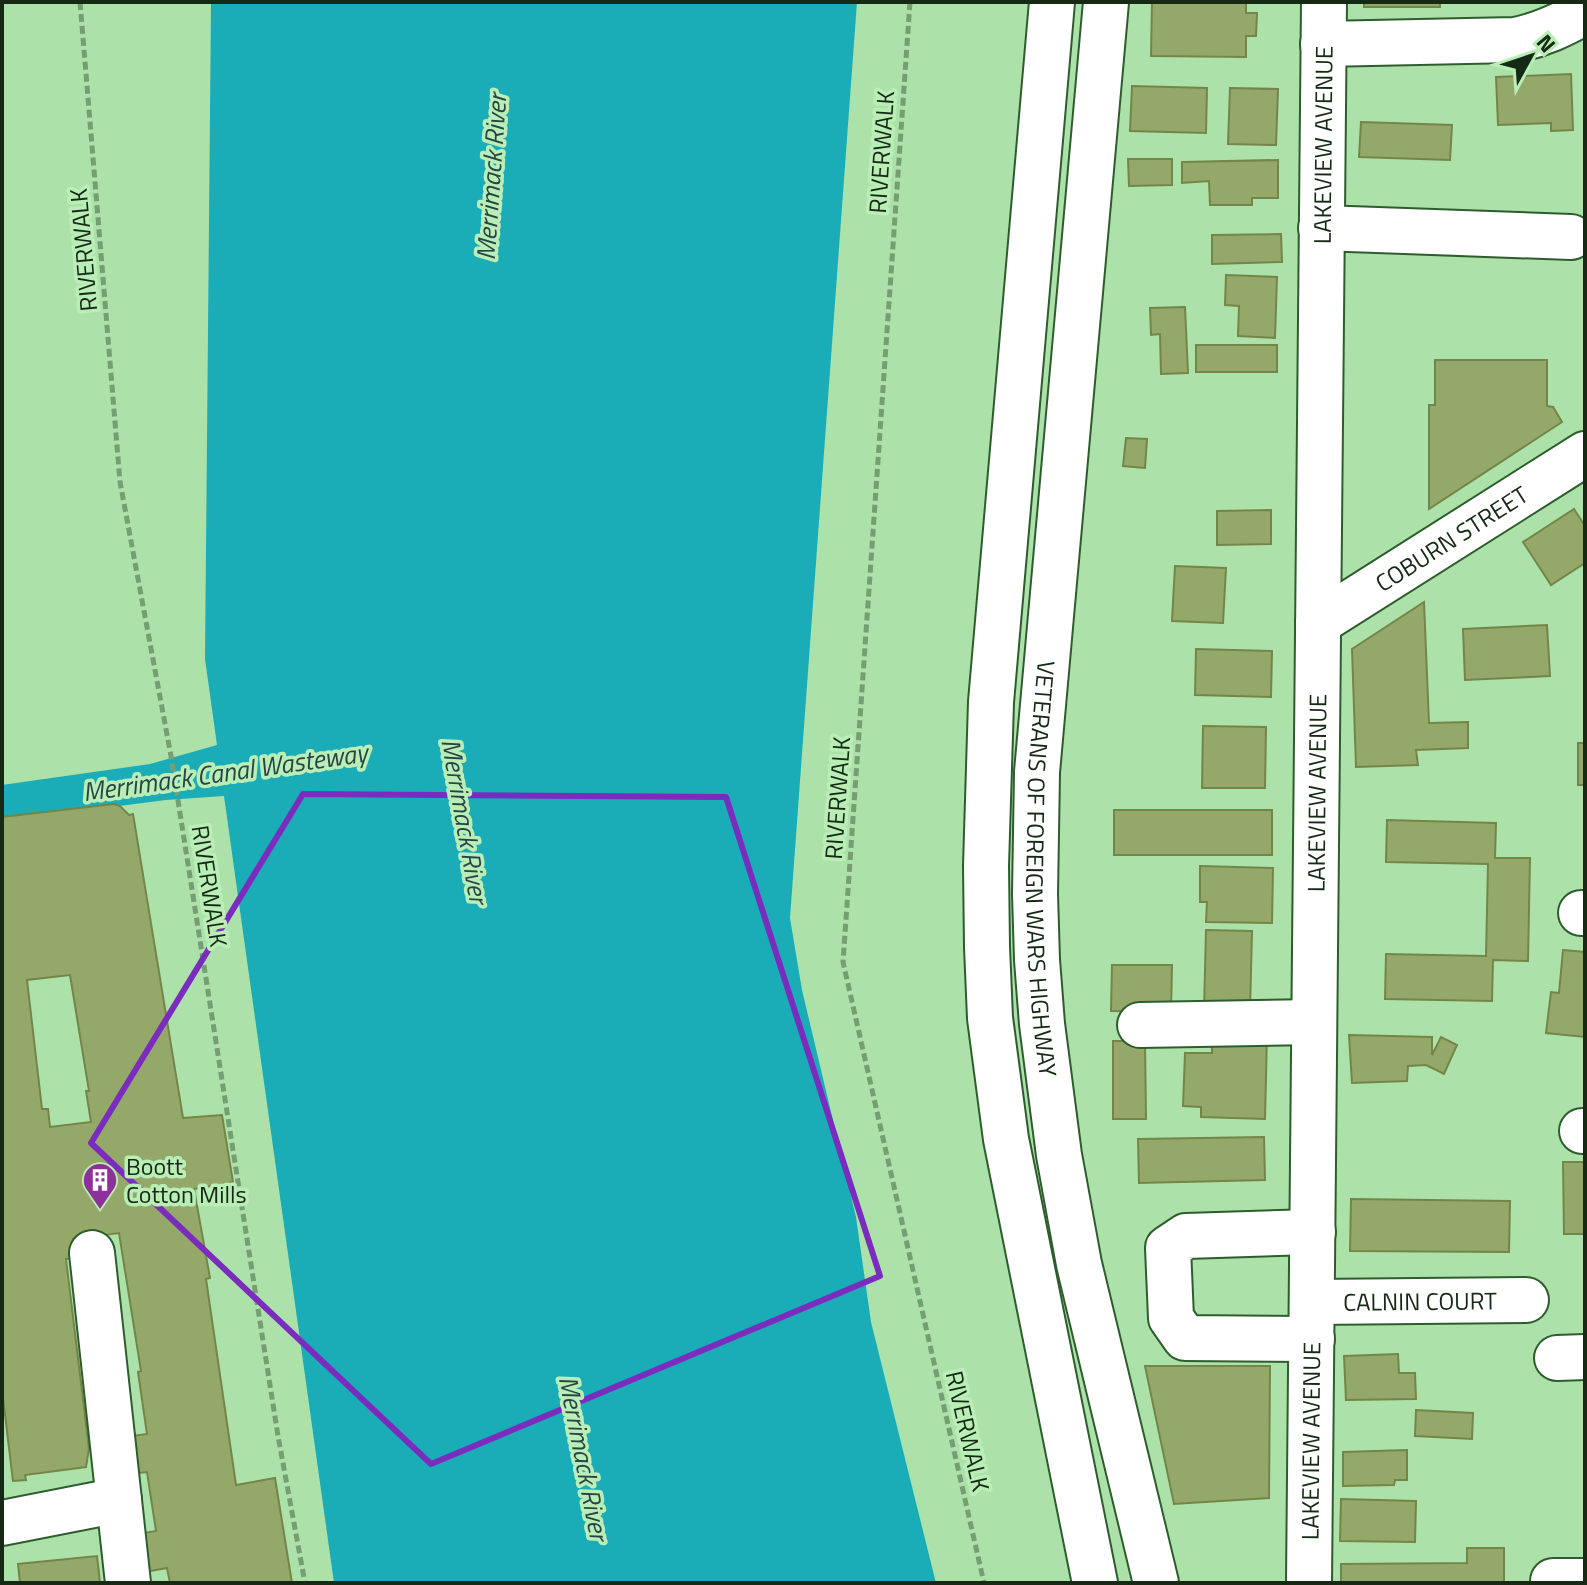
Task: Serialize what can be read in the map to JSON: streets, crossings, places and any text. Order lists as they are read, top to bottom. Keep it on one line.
{"streets":{"main road":["LAKEVIEW AVENUE","COBURN STREET","VETERANS OF FOREIGN WARS HIGHWAY","CALNIN COURT"],"path":["RIVERWALK"]},"crossings":[["LAKEVIEW AVENUE","COBURN STREET"],["LAKEVIEW AVENUE","CALNIN COURT"]],"water":["Merrimack River","Merrimack Canal Wasteway"],"places":{"building":["Boott Cotton Mills"]},"north":"top right"}
